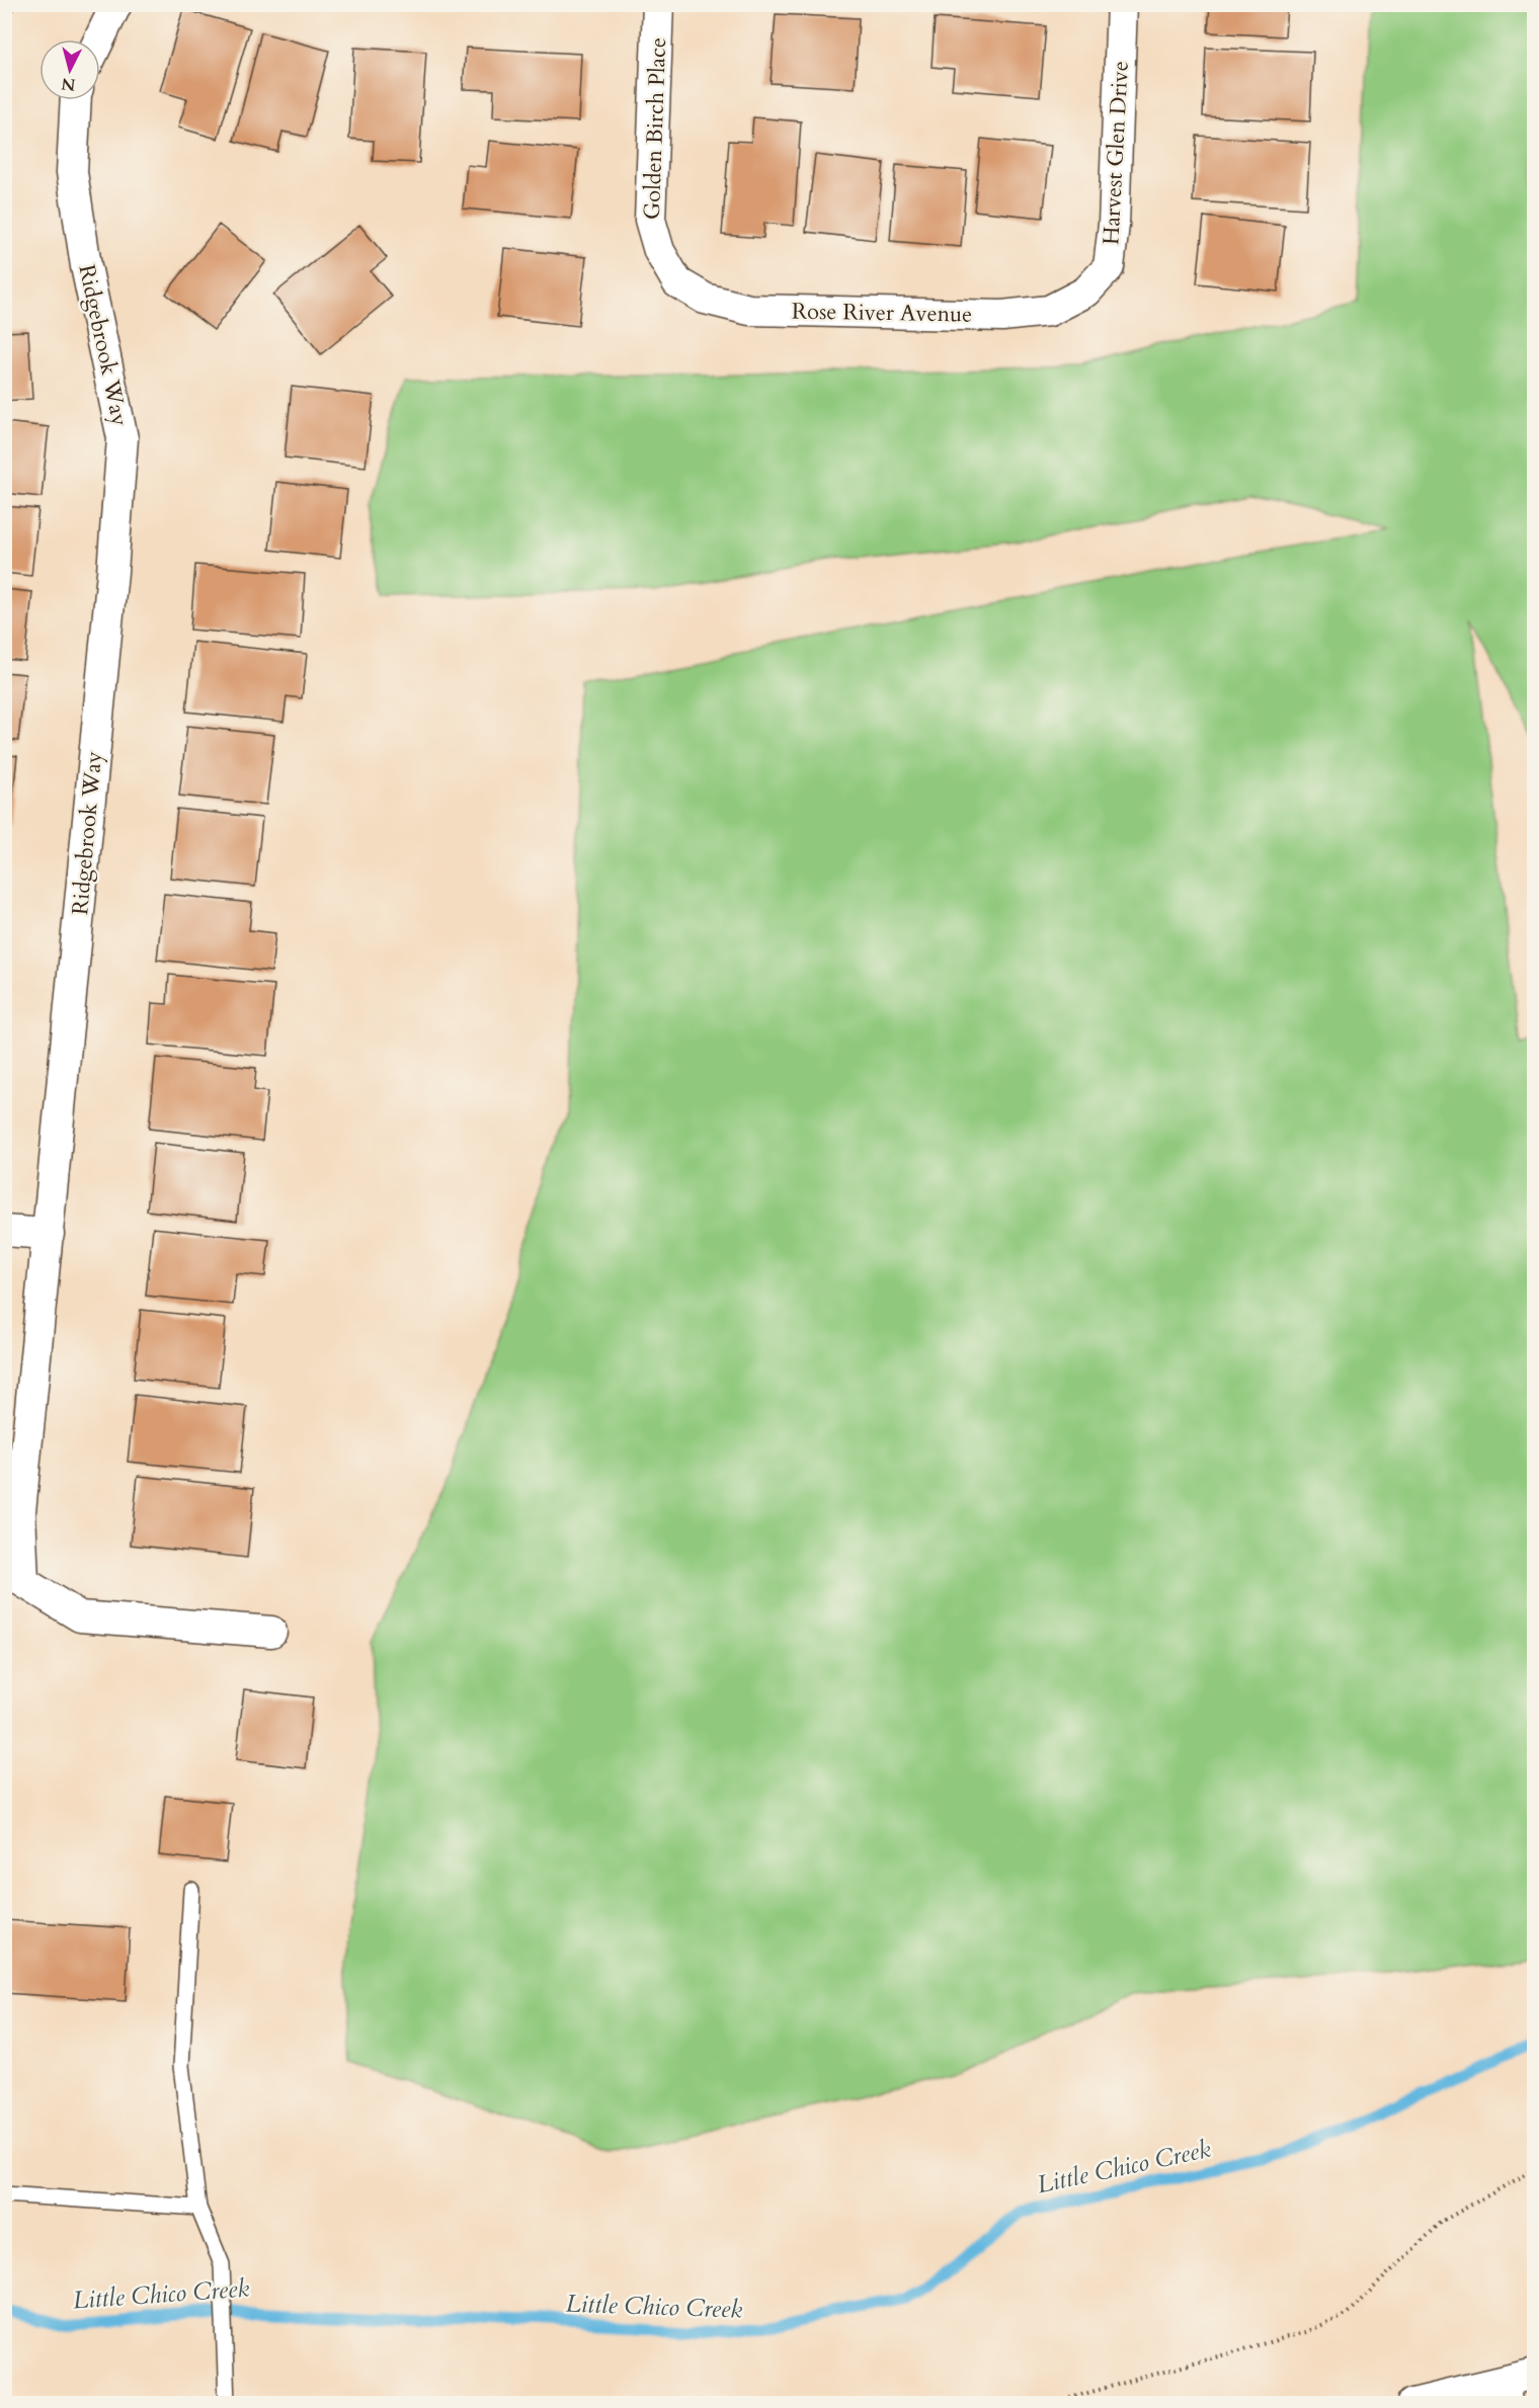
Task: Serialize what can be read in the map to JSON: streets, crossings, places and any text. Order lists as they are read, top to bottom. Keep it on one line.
{"streets":{"street":["Golden Birch Place","Harvest Glen Drive","Rose River Avenue","Ridgebrook Way"]},"crossings":[["Golden Birch Place","Rose River Avenue"],["Harvest Glen Drive","Rose River Avenue"]],"water":["Little Chico Creek"],"north":"bottom"}
